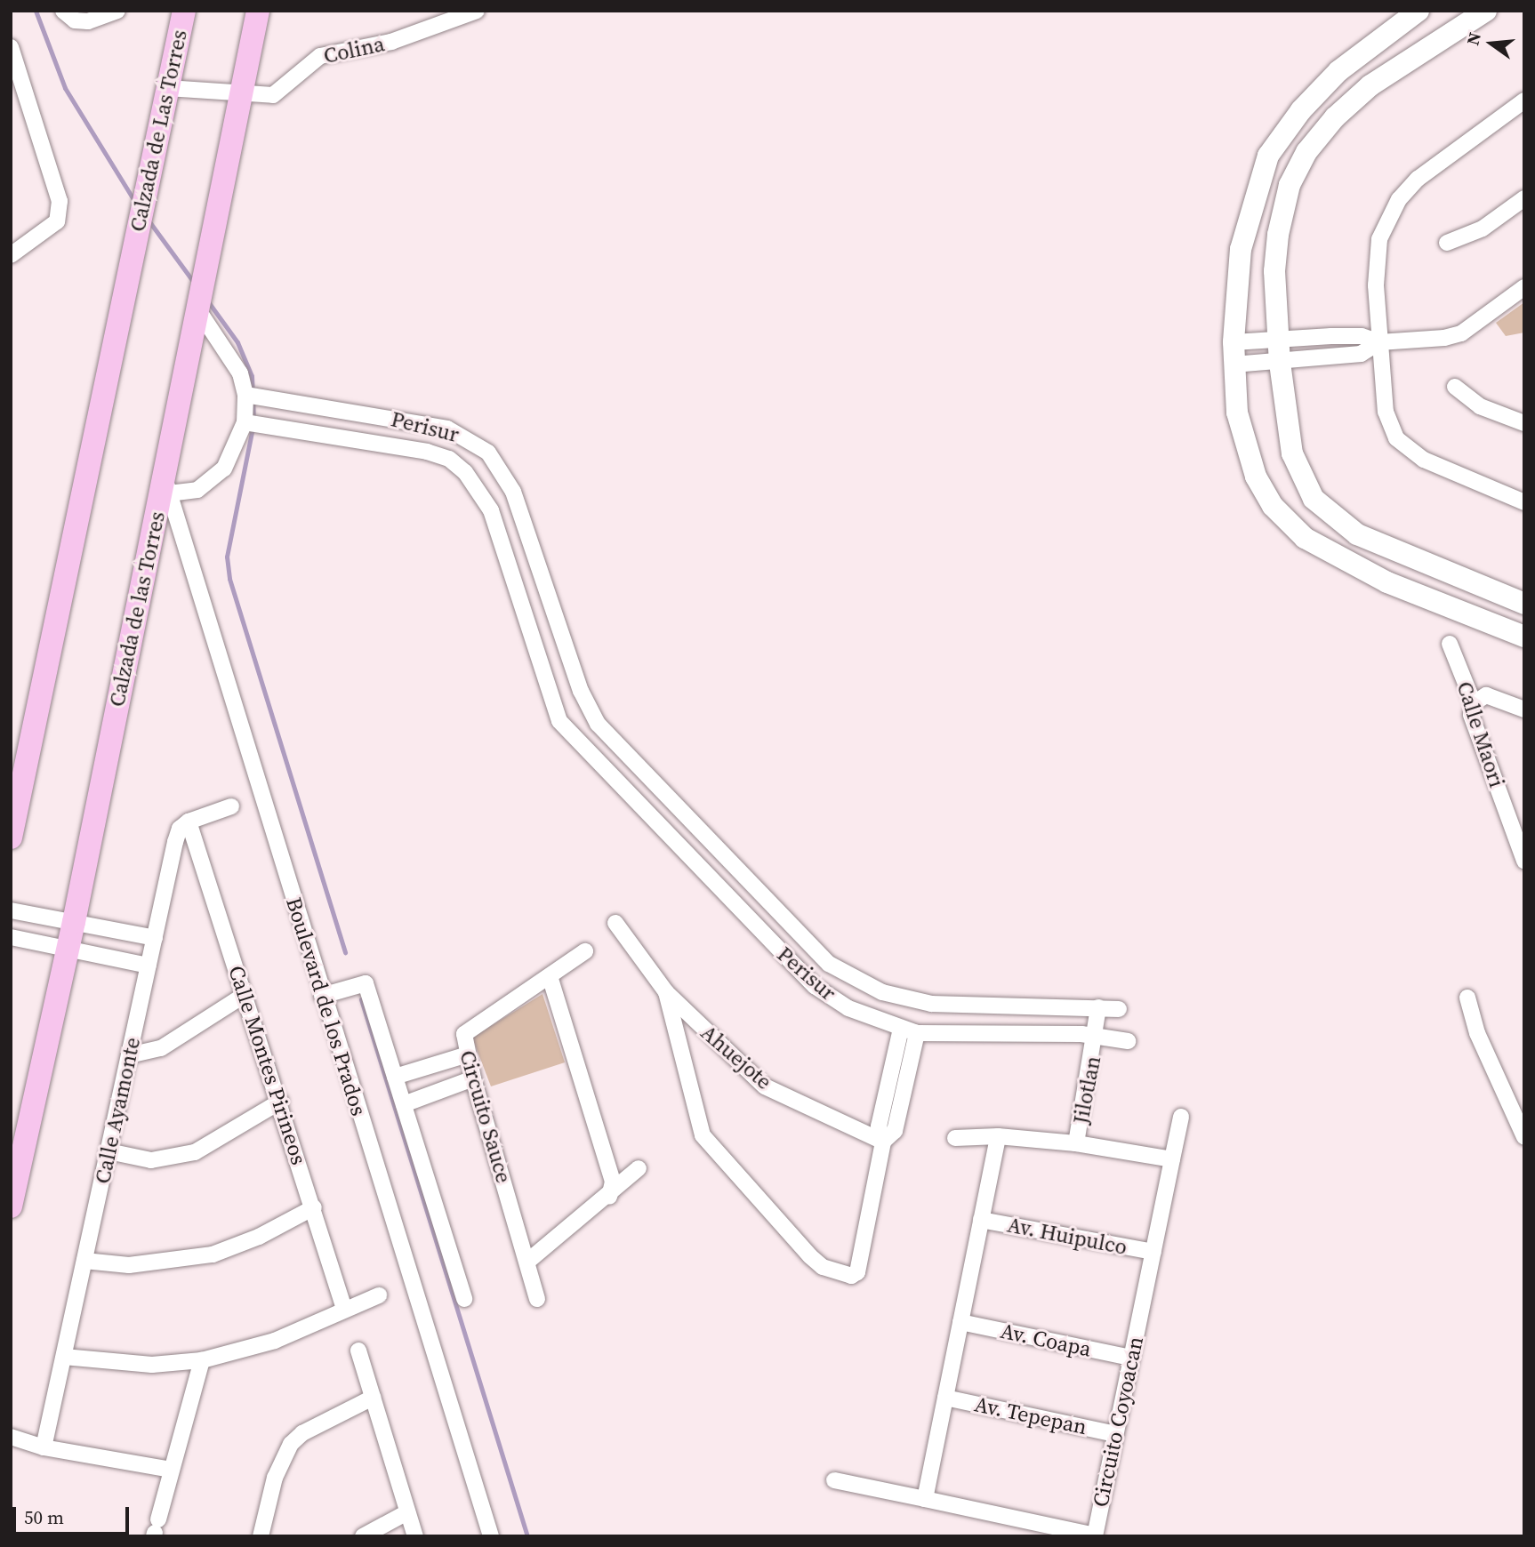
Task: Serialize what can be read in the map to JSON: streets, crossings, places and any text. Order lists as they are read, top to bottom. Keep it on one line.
{"streets":{"main road":["Calzada de Las Torres","Calzada de las Torres"],"street":["Colina","Perisur","Calle Maori","Boulevard de los Prados","Ahuejote","Calle Montes Pirineos","Jilotlan","Calle Ayamonte","Circuito Sauce","Av. Huipulco","Av. Coapa","Av. Tepepan","Circuito Coyoacan"]},"crossings":[["Colina","Calzada de Las Torres"],["Colina","Calzada de las Torres"],["Calzada de Las Torres","Calzada de las Torres"],["Perisur","Jilotlan"],["Calzada de las Torres","Boulevard de los Prados"],["Calle Montes Pirineos","Calle Ayamonte"],["Av. Huipulco","Circuito Coyoacan"],["Av. Coapa","Circuito Coyoacan"],["Av. Tepepan","Circuito Coyoacan"]],"scale_bar":"50 m","north":"left"}
